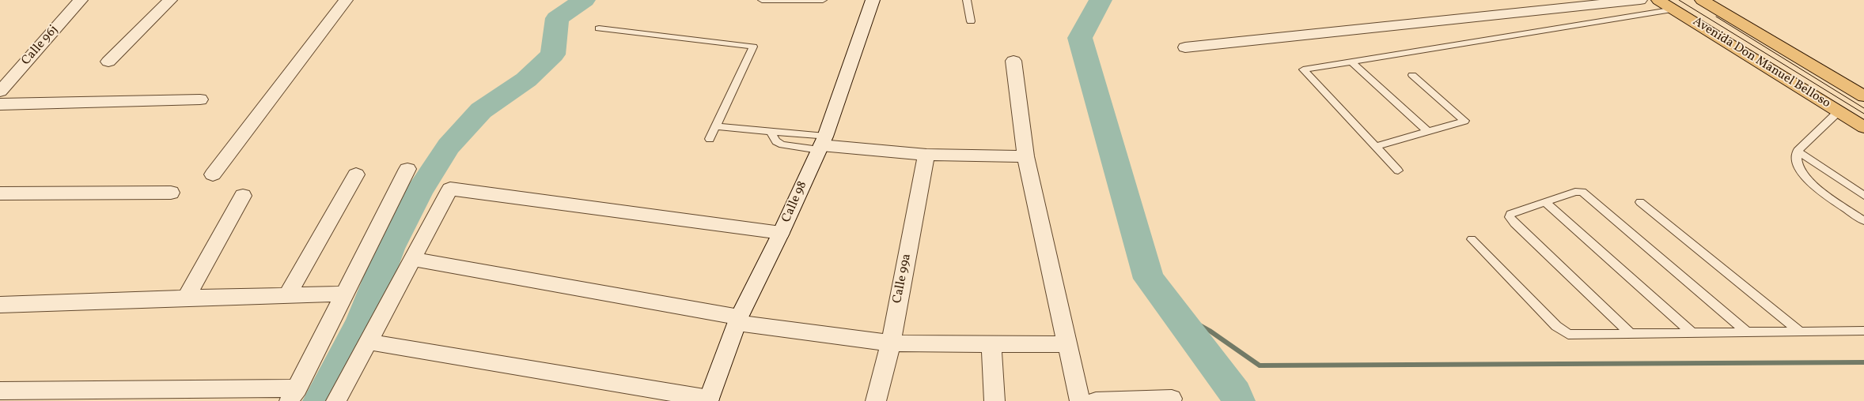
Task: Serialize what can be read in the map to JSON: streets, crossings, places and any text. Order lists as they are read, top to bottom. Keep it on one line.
{"streets":{"main road":["Avenida Don Manuel Belloso"],"street":["Calle 96j","Calle 98","Calle 99a"]}}
